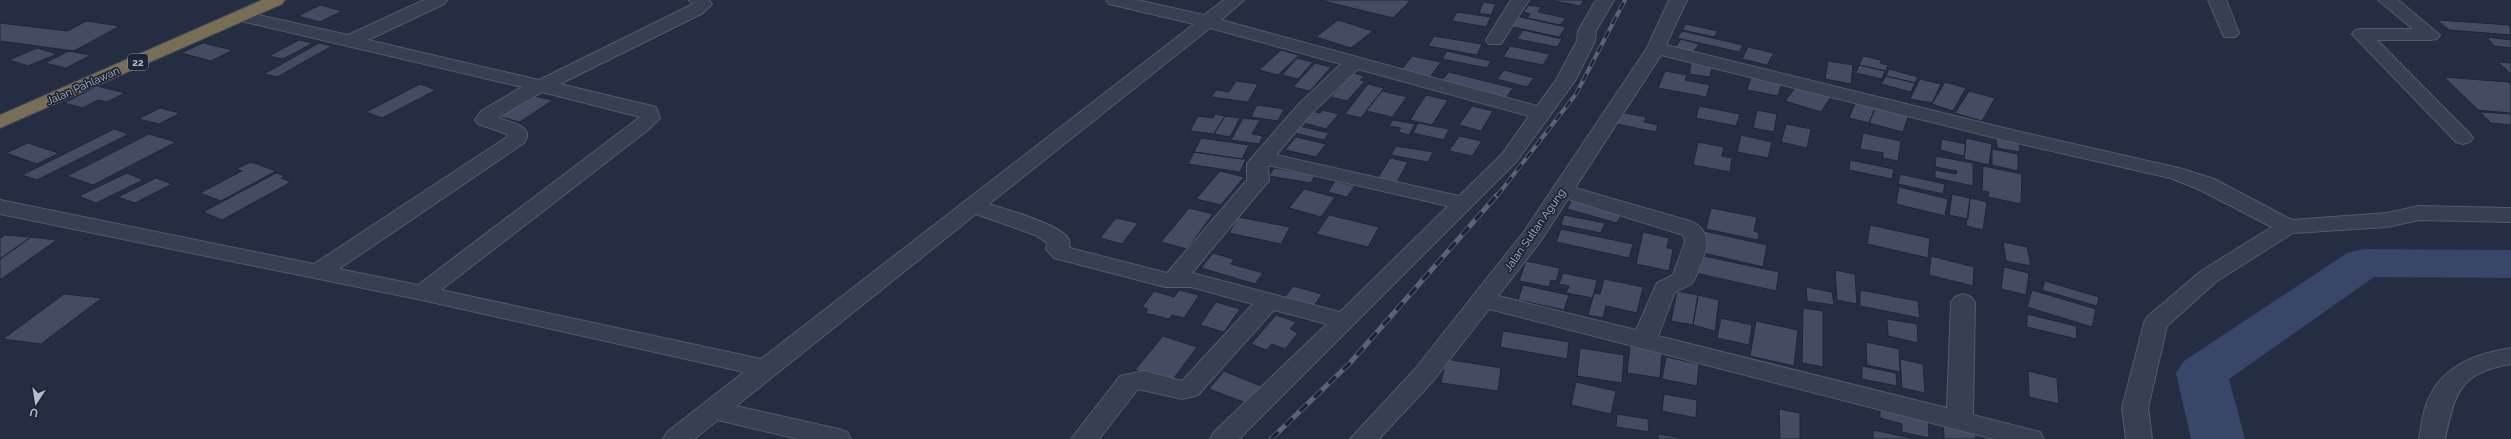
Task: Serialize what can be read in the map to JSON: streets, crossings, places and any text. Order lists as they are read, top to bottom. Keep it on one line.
{"streets":{"highway":["22","Jalan Pahlawan"],"street":["Jalan Sultan Agung"]},"north":"bottom"}
